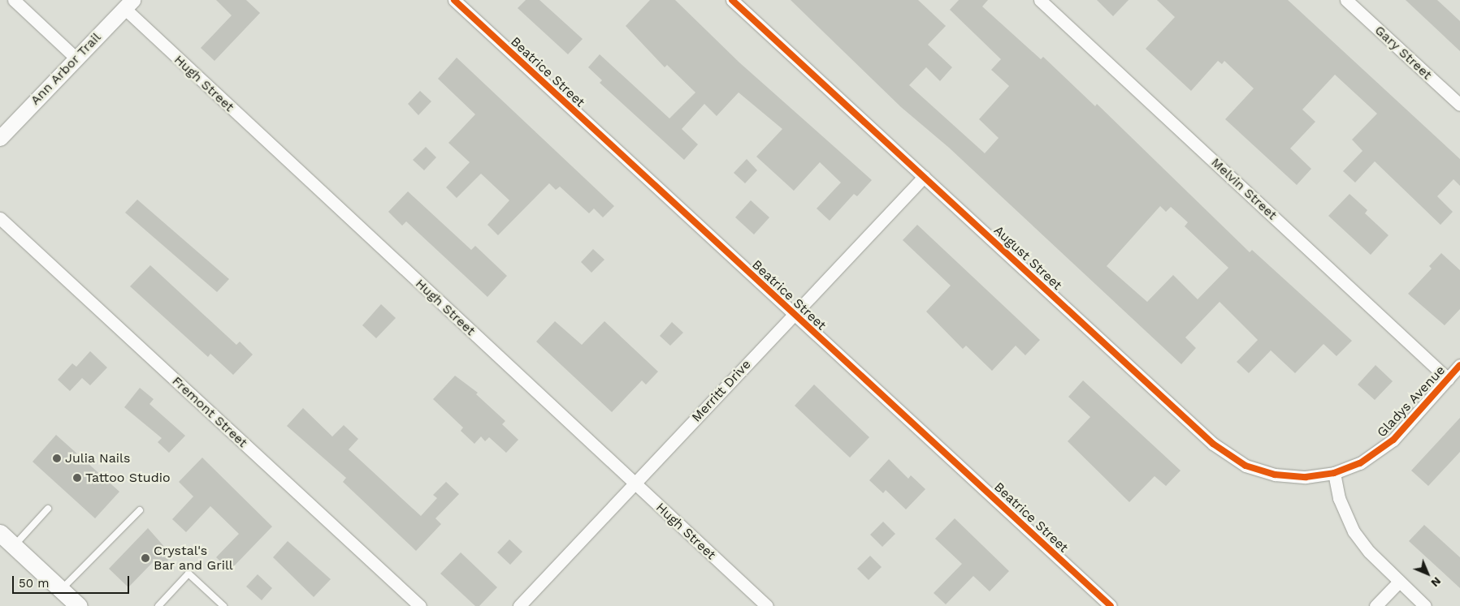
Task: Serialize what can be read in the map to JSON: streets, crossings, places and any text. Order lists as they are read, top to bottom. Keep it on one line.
{"streets":{"street":["Gary Street","Ann Arbor Trail","Beatrice Street","Hugh Street","Melvin Street","August Street","Merritt Drive","Gladys Avenue","Fremont Street"]},"crossings":[["Ann Arbor Trail","Hugh Street"],["Beatrice Street","Merritt Drive"],["Hugh Street","Merritt Drive"],["Melvin Street","Gladys Avenue"],["August Street","Merritt Drive"],["August Street","Gladys Avenue"]],"places":["Julia Nails","Tattoo Studio","Crystal's Bar and Grill"],"scale_bar":"50 m","north":"bottom right"}
